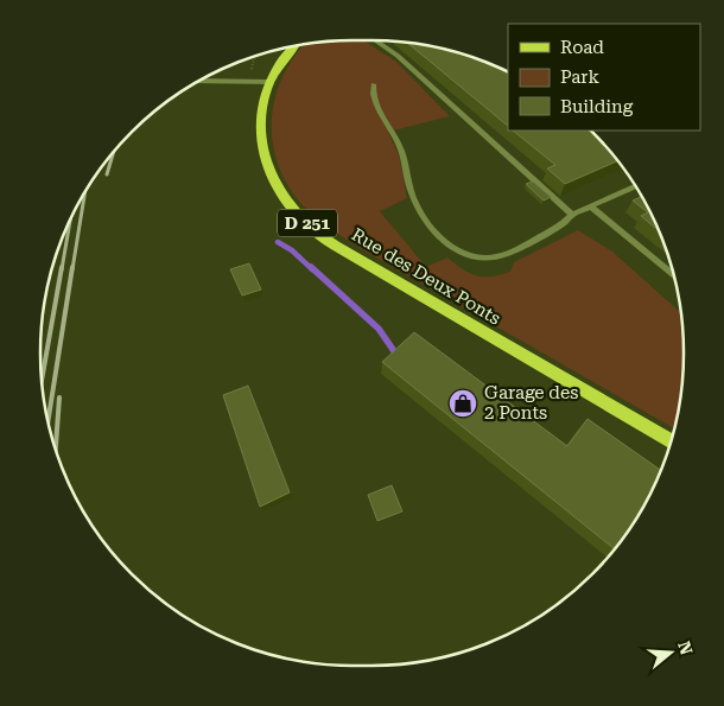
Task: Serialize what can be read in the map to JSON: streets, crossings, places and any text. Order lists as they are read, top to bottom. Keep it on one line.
{"streets":{"main road":["D 251","Rue des Deux Ponts"]},"places":{"shop":["Garage des 2 Ponts"]},"legend":["Road","Park","Building"],"north":"right"}
